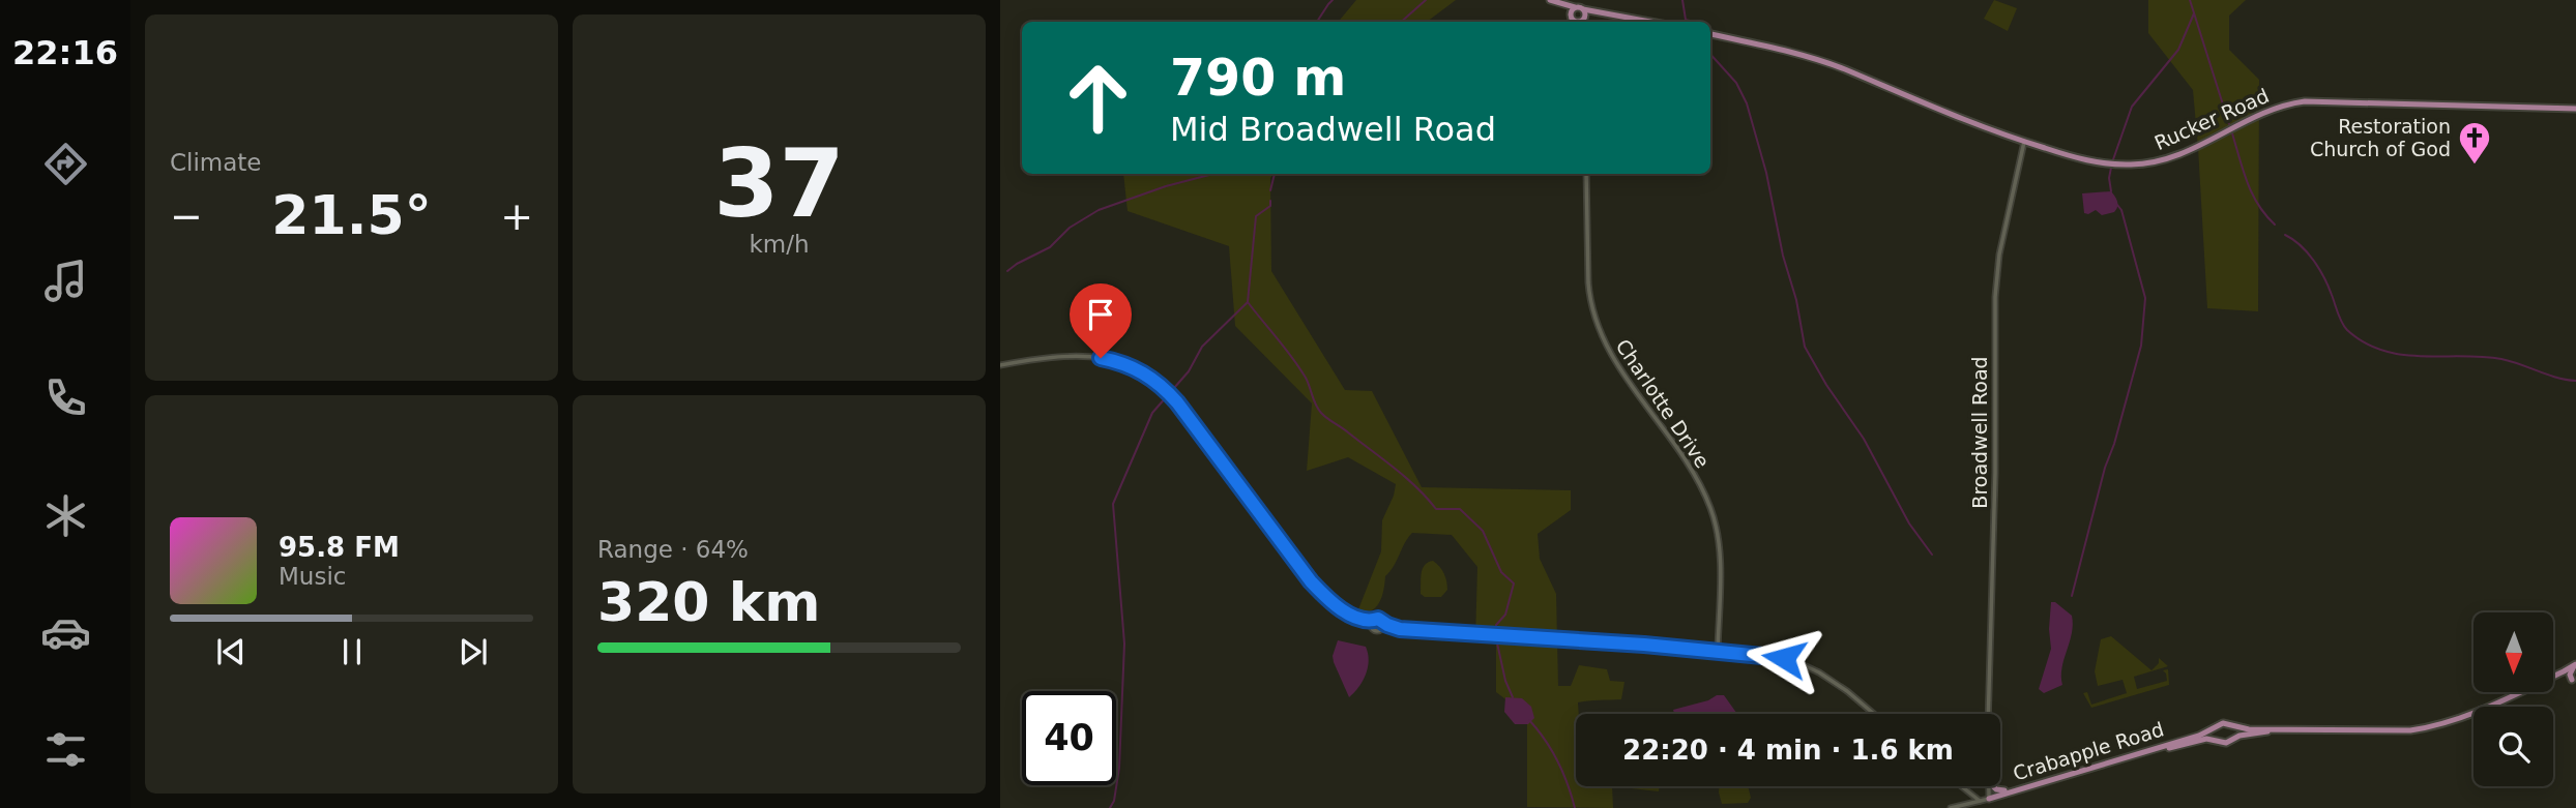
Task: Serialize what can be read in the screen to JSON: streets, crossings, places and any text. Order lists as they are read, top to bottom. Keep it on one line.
{"streets":{"main road":["Rucker Road","Crabapple Road"],"street":["Charlotte Drive","Broadwell Road"]},"crossings":[["Rucker Road","Broadwell Road"]],"places":{"church":["Restoration Church of God"]},"north":"bottom","page":{"tabs":"22:16","tile":["Climate",["37","km/h"],["Range · 64%","320 km"]],"turn":["790 m","Mid Broadwell Road"],"heat":["−","21.5°","+"],"song":["95.8 FM","Music"],"limit":"40","trip":"22:20 · 4 min · 1.6 km"}}
